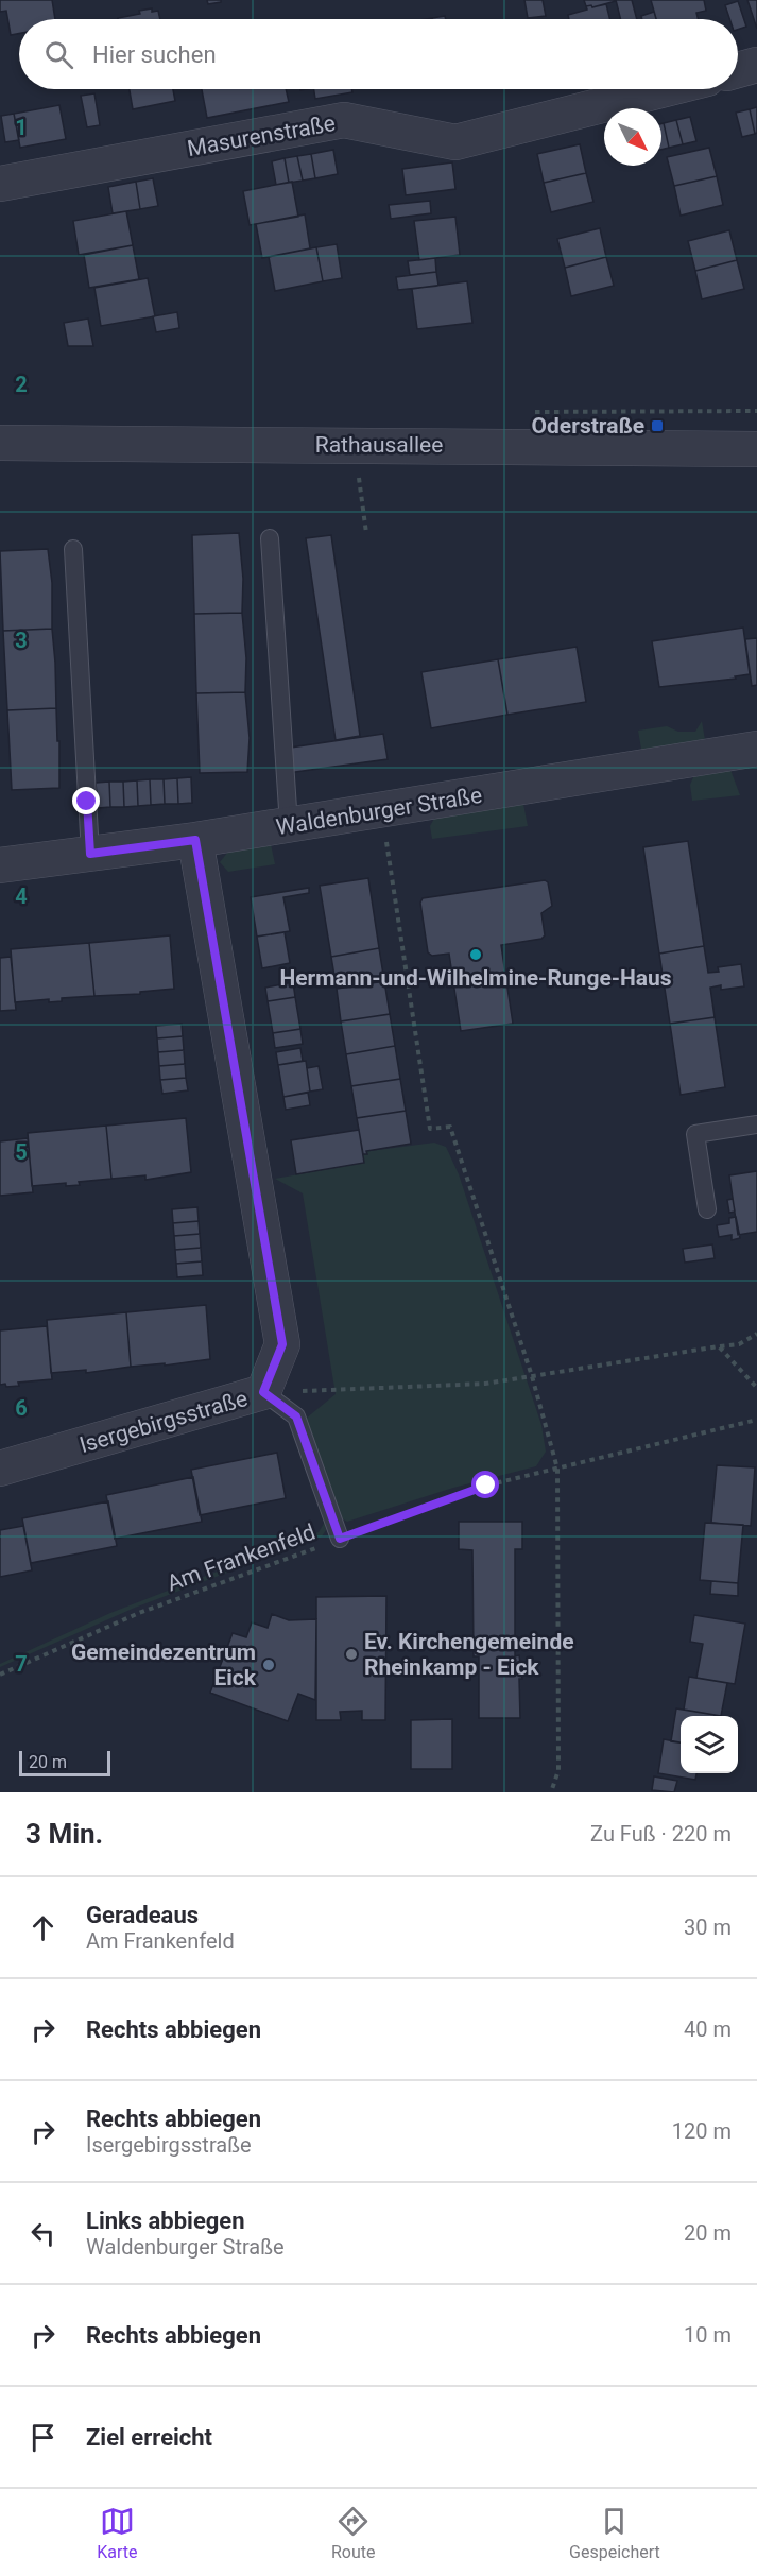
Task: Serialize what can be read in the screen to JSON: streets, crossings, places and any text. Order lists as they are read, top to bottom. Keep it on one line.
{"streets":{"street":["Masurenstraße","Rathausallee","Waldenburger Straße","Isergebirgsstraße"],"path":["Am Frankenfeld"]},"crossings":[["Waldenburger Straße","Isergebirgsstraße"]],"places":{"transit":["Oderstraße"],"other":["Hermann-und-Wilhelmine-Runge-Haus","Ev. Kirchengemeinde Rheinkamp - Eick","Gemeindezentrum Eick"]},"scale_bar":"20 m","north":"bottom right","page":{"search":"Hier suchen","scale":"20 m","heading":["3 Min.","Zu Fuß · 220 m"],"list":[["Geradeaus","Am Frankenfeld","30 m"],["Rechts abbiegen","40 m"],["Rechts abbiegen","Isergebirgsstraße","120 m"],["Links abbiegen","Waldenburger Straße","20 m"],["Rechts abbiegen","10 m"],"Ziel erreicht"],"nav":["Karte","Route","Gespeichert"]},"grid":{"rows":["1","2","3","4","5","6","7"]}}
